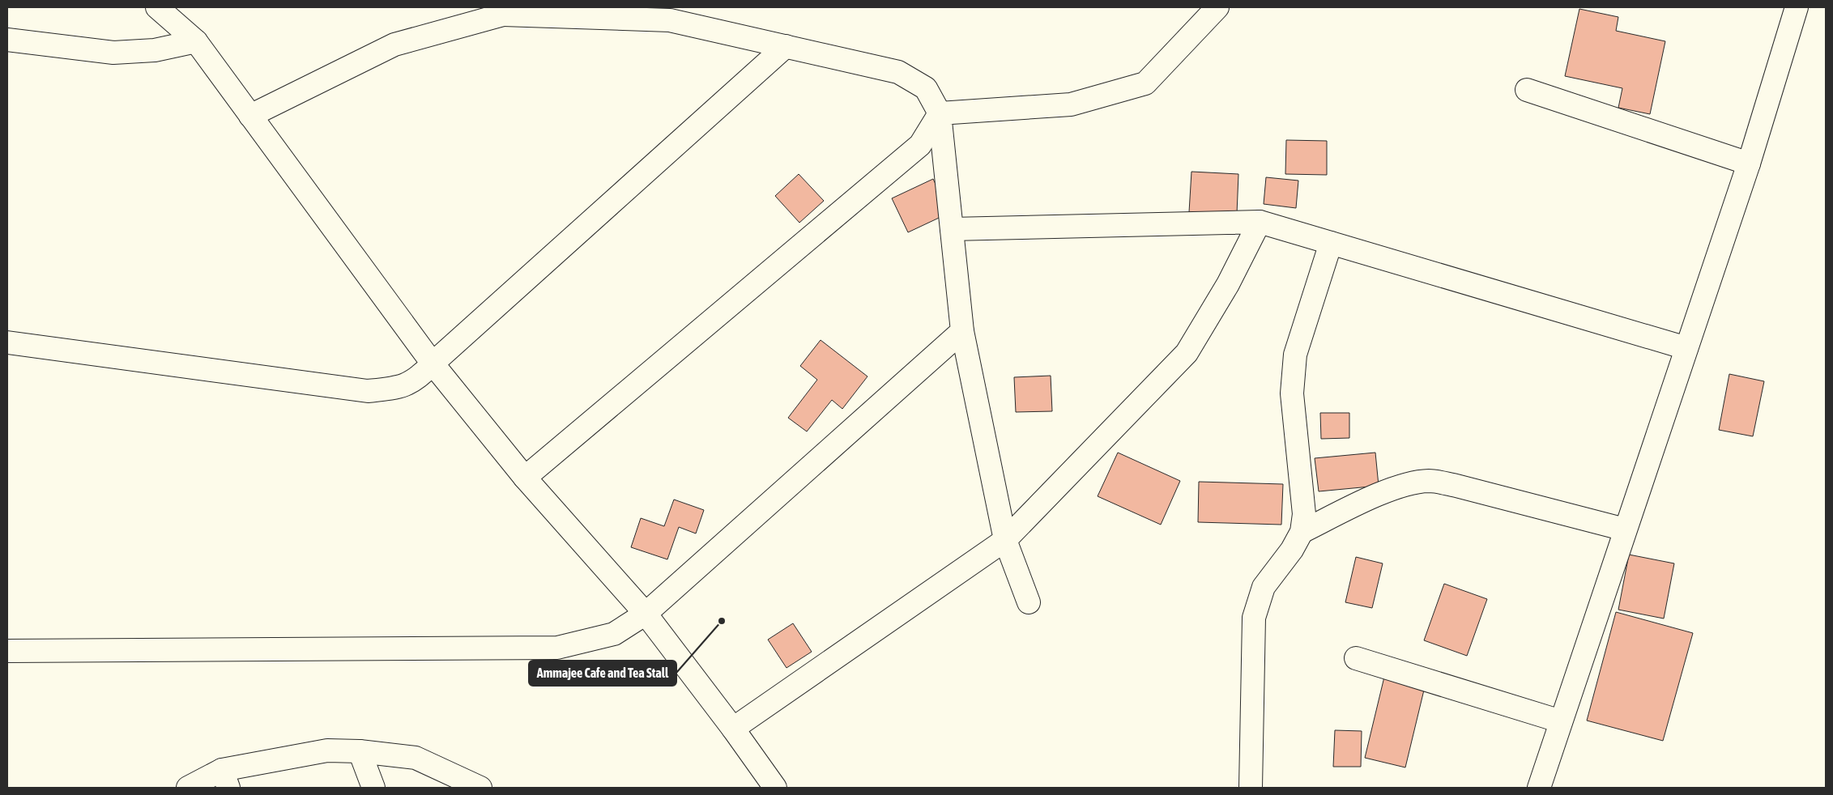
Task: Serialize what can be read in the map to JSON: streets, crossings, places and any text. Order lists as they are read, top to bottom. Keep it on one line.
{"places":["Ammajee Cafe and Tea Stall"]}
